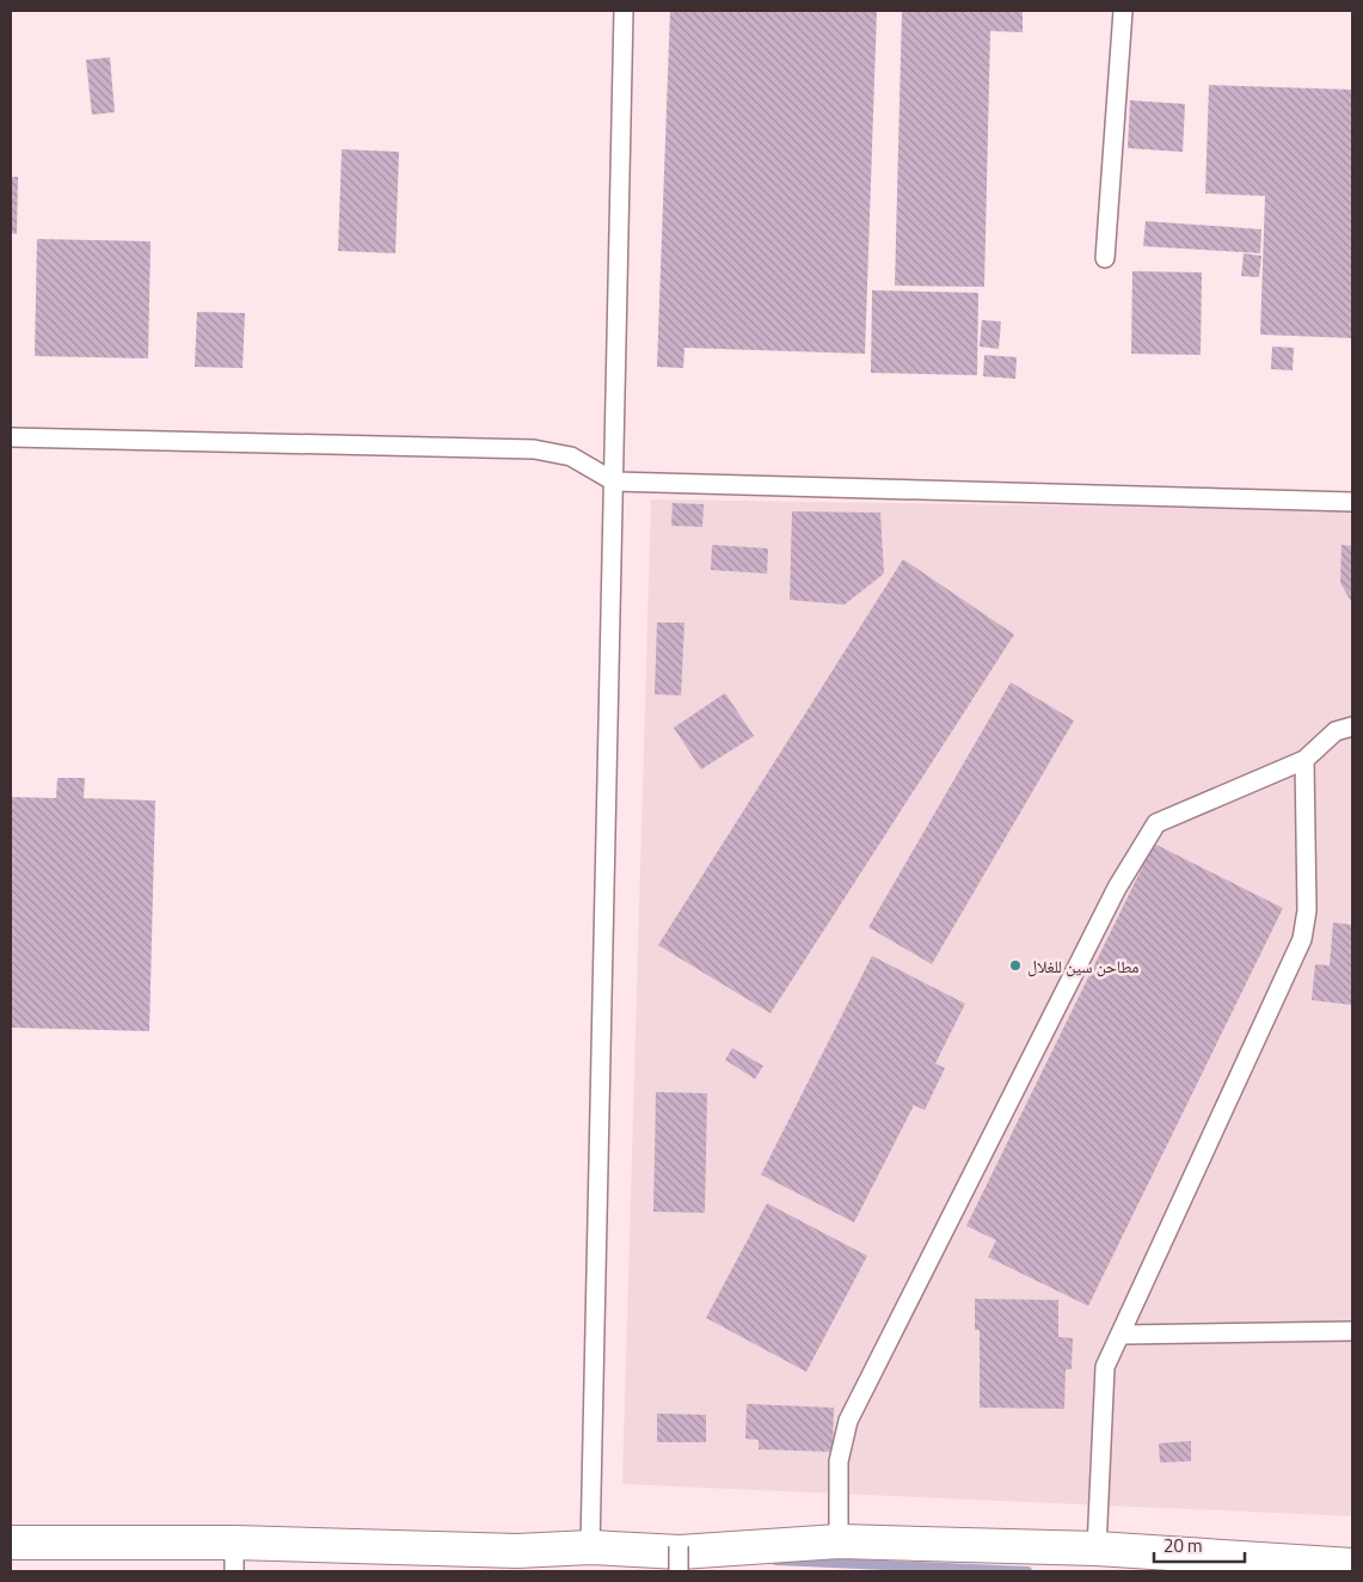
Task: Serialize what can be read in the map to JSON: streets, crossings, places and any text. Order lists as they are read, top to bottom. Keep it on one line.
{"places":["مطاحن سين للغلال"],"scale_bar":"20 m"}
